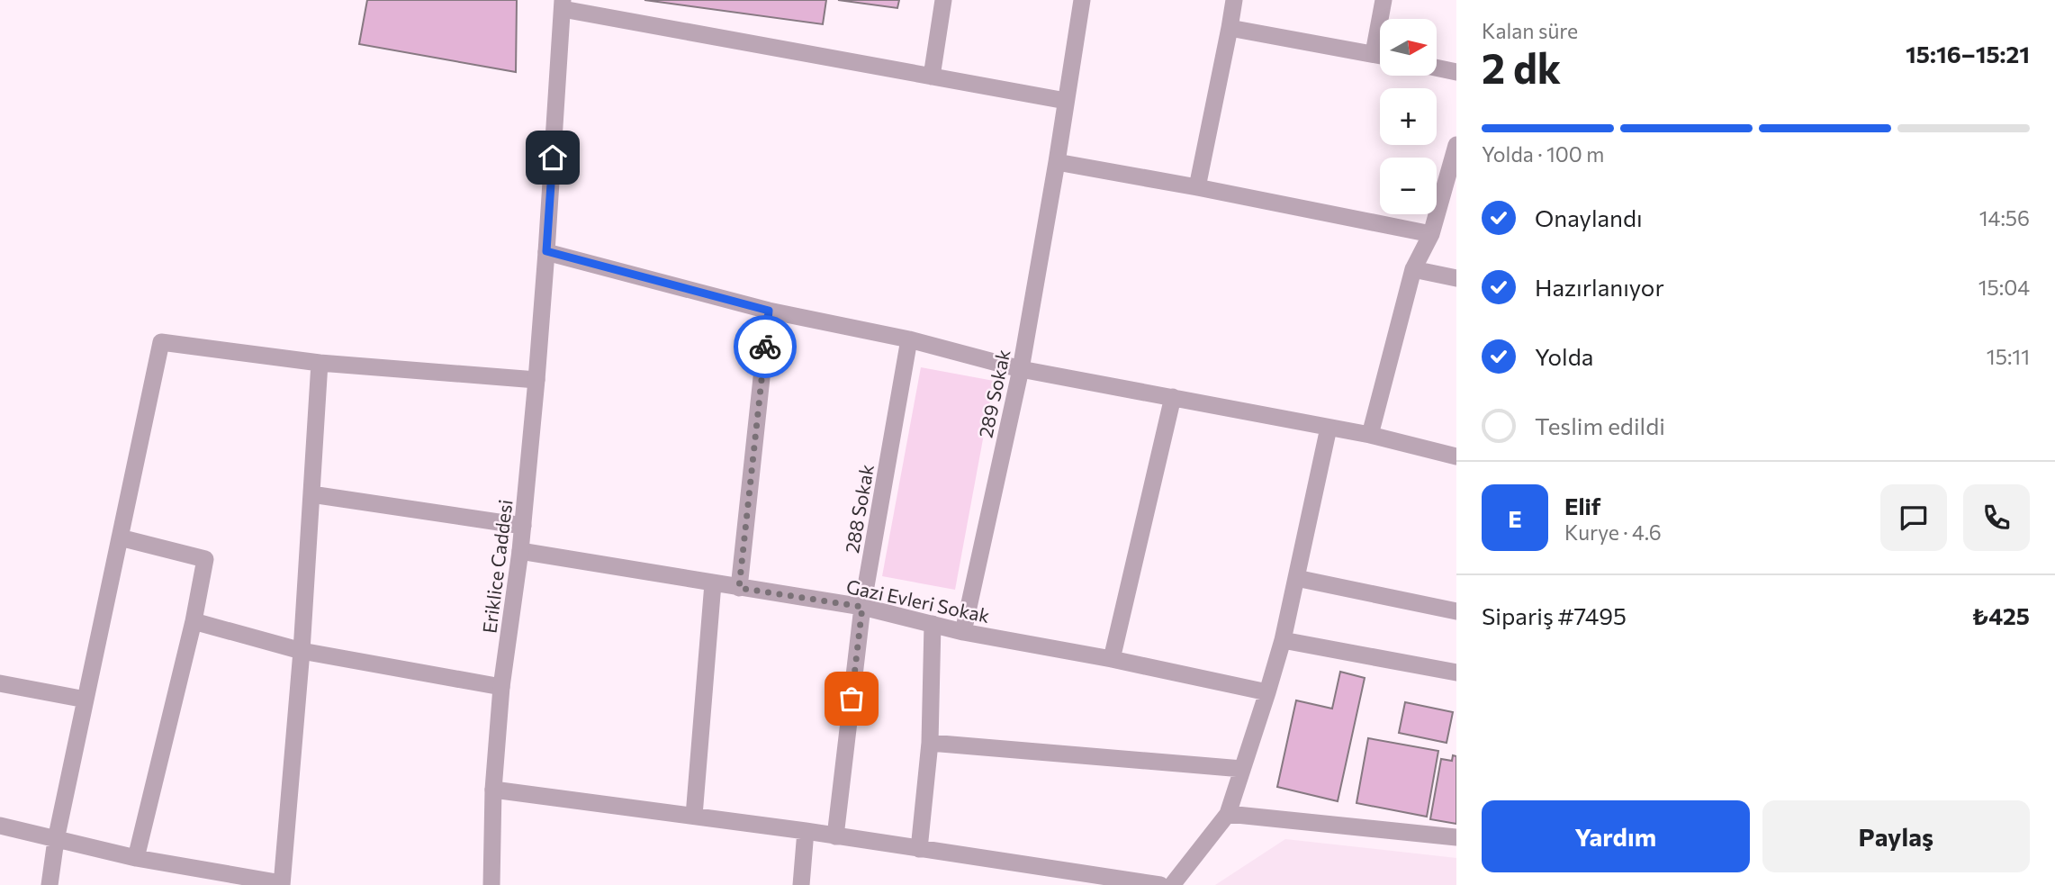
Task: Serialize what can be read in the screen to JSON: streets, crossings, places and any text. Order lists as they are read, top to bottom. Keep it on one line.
{"streets":{"street":["289 Sokak","288 Sokak","Eriklice Caddesi","Gazi Evleri Sokak"]},"crossings":[["289 Sokak","Gazi Evleri Sokak"],["288 Sokak","Gazi Evleri Sokak"],["Eriklice Caddesi","Gazi Evleri Sokak"]],"north":"right","page":{"heading":["2 dk","Kalan süre","15:16–15:21"],"panel":["Elif","Kurye · 4.6","Sipariş #7495","₺425"],"map_buttons":["+","−"],"bar":"Yolda · 100 m","list":[["Onaylandı","14:56"],["Hazırlanıyor","15:04"],["Yolda","15:11"],"Teslim edildi"],"round":"E","buttons":["Yardım","Paylaş"]}}
